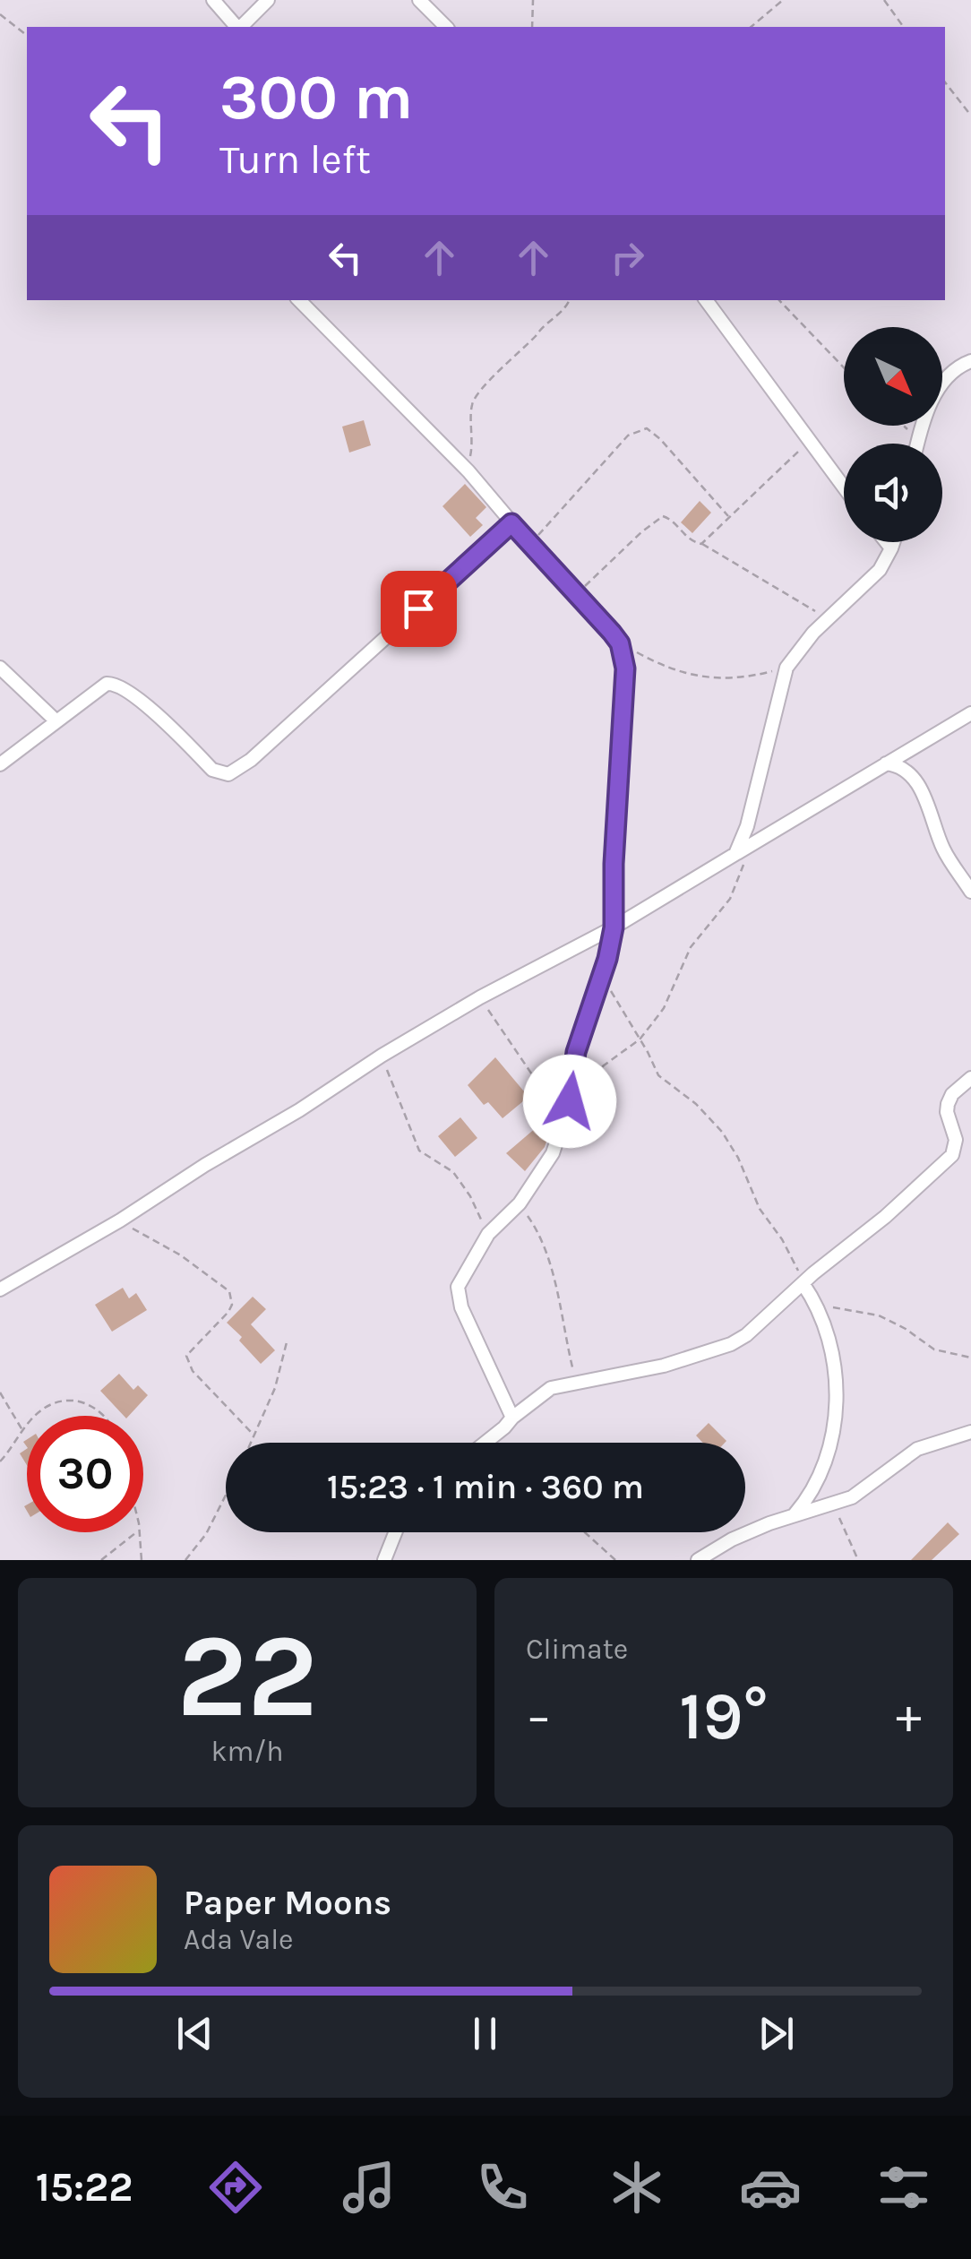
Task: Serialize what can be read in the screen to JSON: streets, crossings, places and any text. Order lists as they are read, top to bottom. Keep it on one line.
{"north":"bottom right","page":{"turn":["300 m","Turn left"],"limit":"30","trip":"15:23 · 1 min · 360 m","tile":[["22","km/h"],"Climate"],"heat":["−","19°","+"],"song":["Paper Moons","Ada Vale"],"tabs":"15:22"}}
